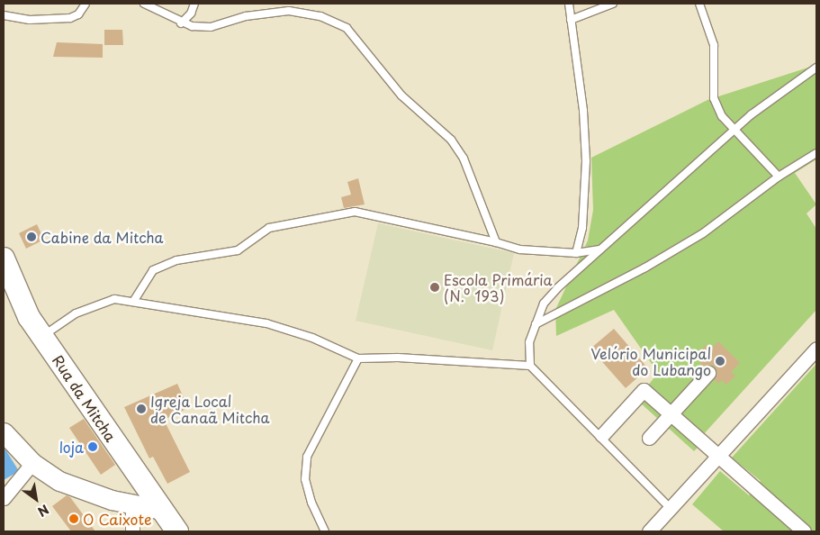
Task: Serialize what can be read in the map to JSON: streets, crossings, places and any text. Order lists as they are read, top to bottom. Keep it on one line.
{"streets":{"main road":["Rua da Mitcha"]},"places":["Cabine da Mitcha","Escola Primária (N.º 193)","Velório Municipal do Lubango","Igreja Local de Canaã Mitcha","loja","O Caixote"],"north":"bottom right"}
